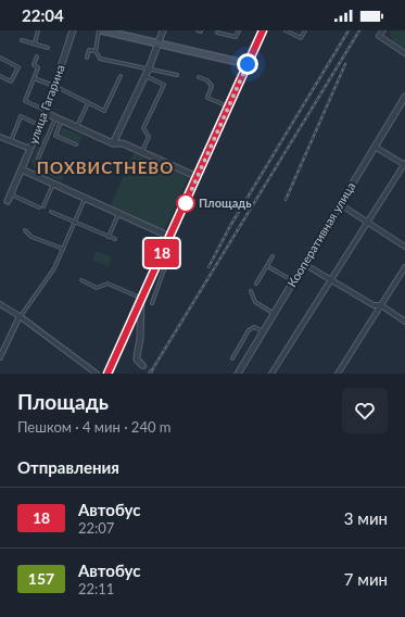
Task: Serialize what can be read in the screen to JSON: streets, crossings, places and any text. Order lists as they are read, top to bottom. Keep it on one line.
{"streets":{"street":["улица Гагарина","Кооперативная улица"]},"districts":["ПОХВИСТНЕВО"],"places":["Площадь"],"lines":["bus line 18"],"page":{"status":"22:04","on_map":"18","heading":[["Площадь","Пешком · 4 мин · 240 m"],"Отправления"],"list":[{"mark":"18","name":"Автобус","note":"22:07","value":"3 мин"},{"mark":"157","name":"Автобус","note":"22:11","value":"7 мин"}]}}
